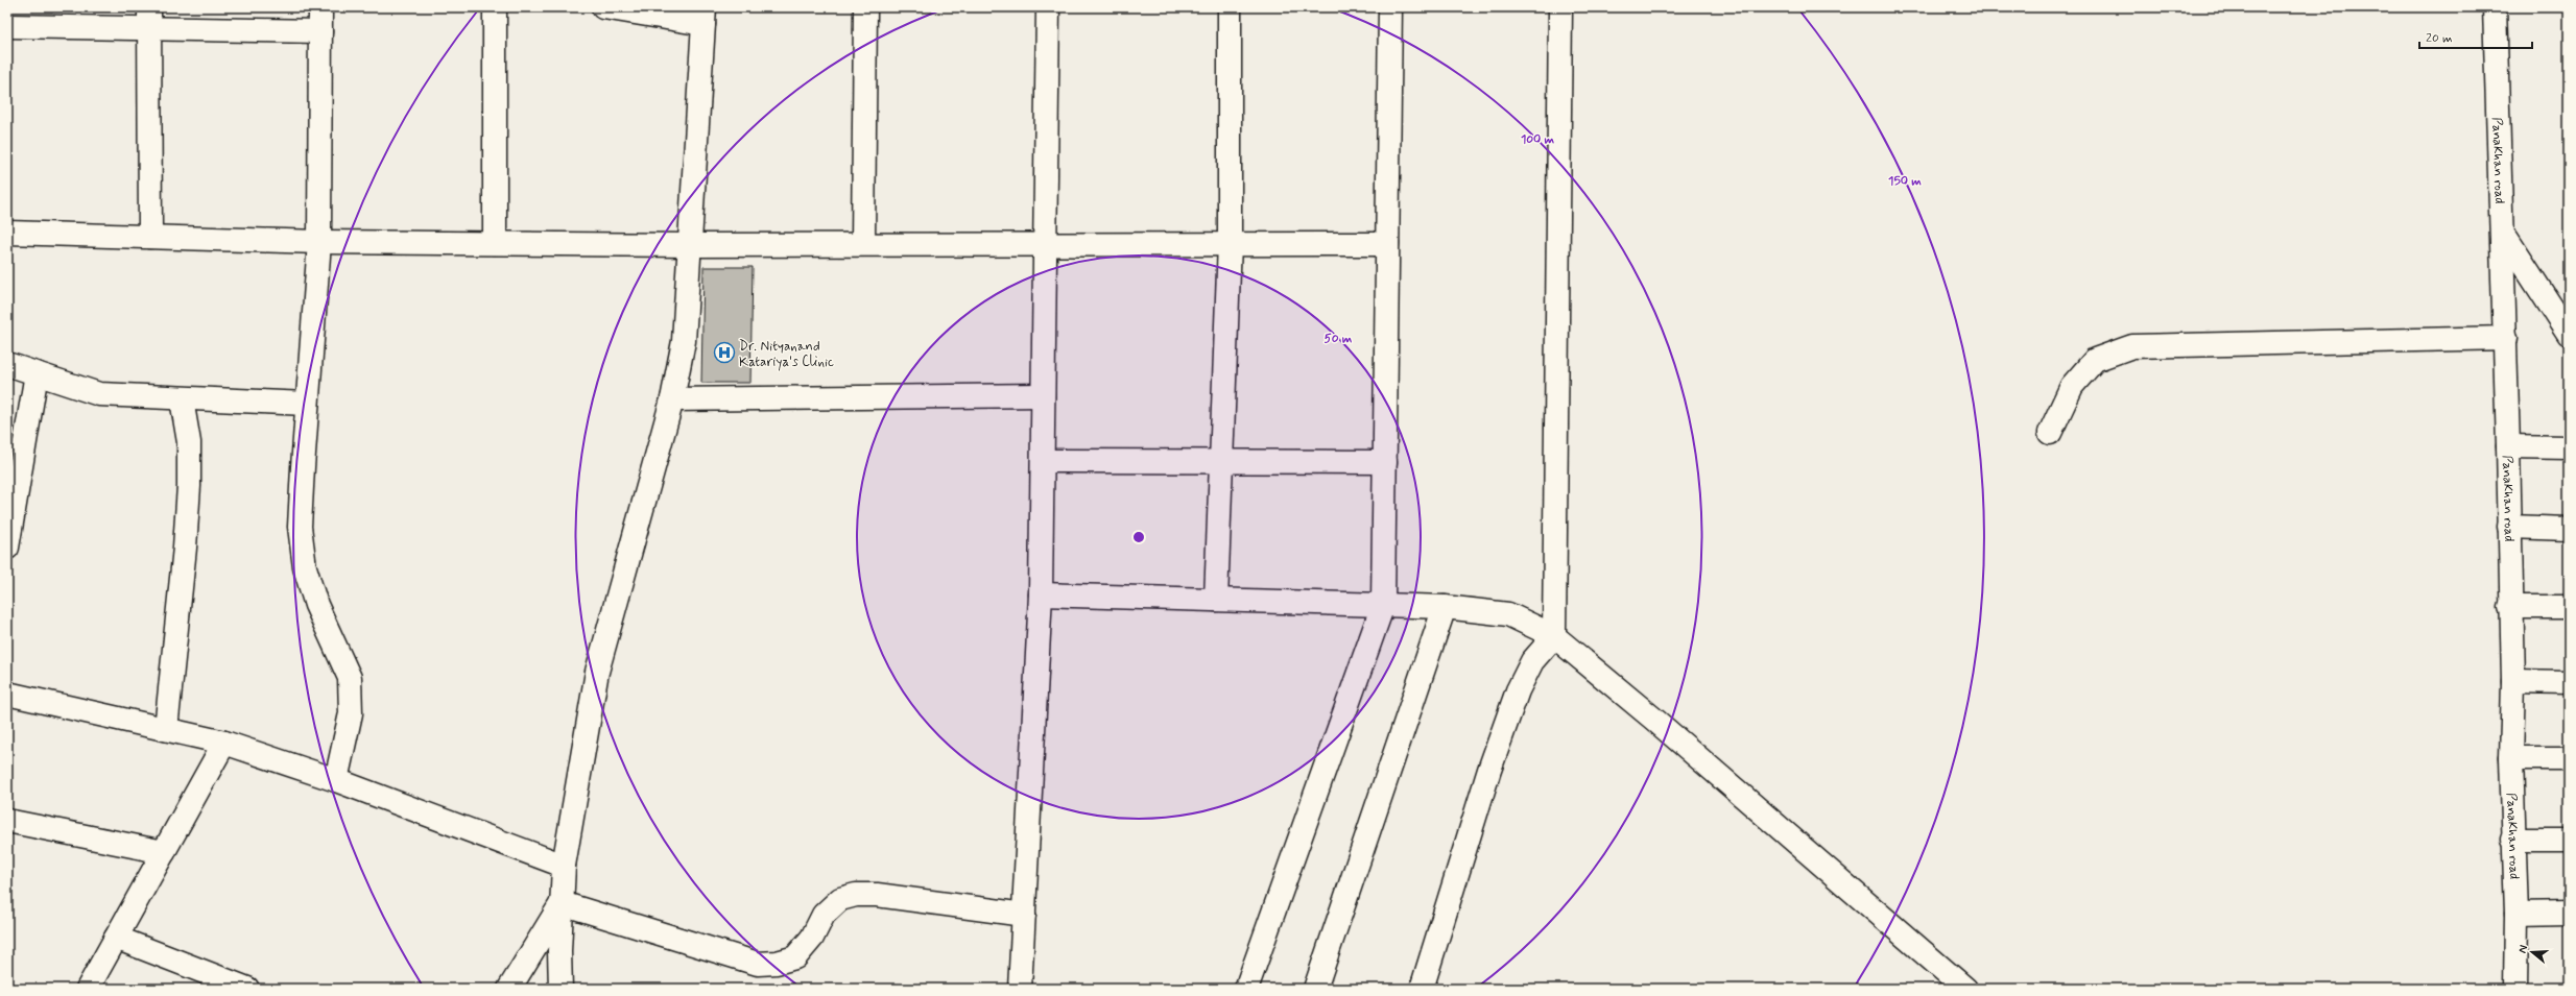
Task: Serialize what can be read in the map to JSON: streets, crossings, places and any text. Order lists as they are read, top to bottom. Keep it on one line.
{"streets":{"street":["PanaKhan road"]},"places":{"hospital":["Dr. Nityanand Katariya's Clinic"]},"scale_bar":"20 m","north":"left","rings":["100 m","150 m","50 m"]}
